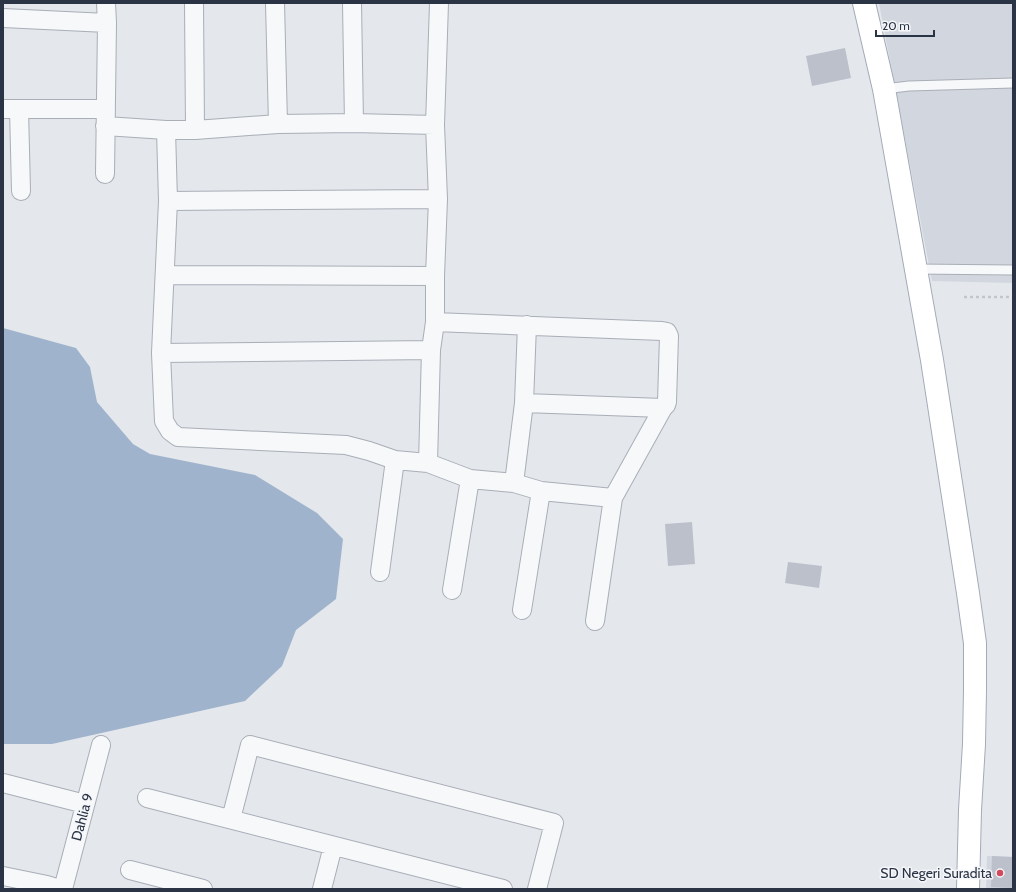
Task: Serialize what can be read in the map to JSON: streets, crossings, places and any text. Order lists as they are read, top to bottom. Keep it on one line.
{"streets":{"street":["Dahlia 9"]},"places":["SD Negeri Suradita"],"scale_bar":"20 m"}
